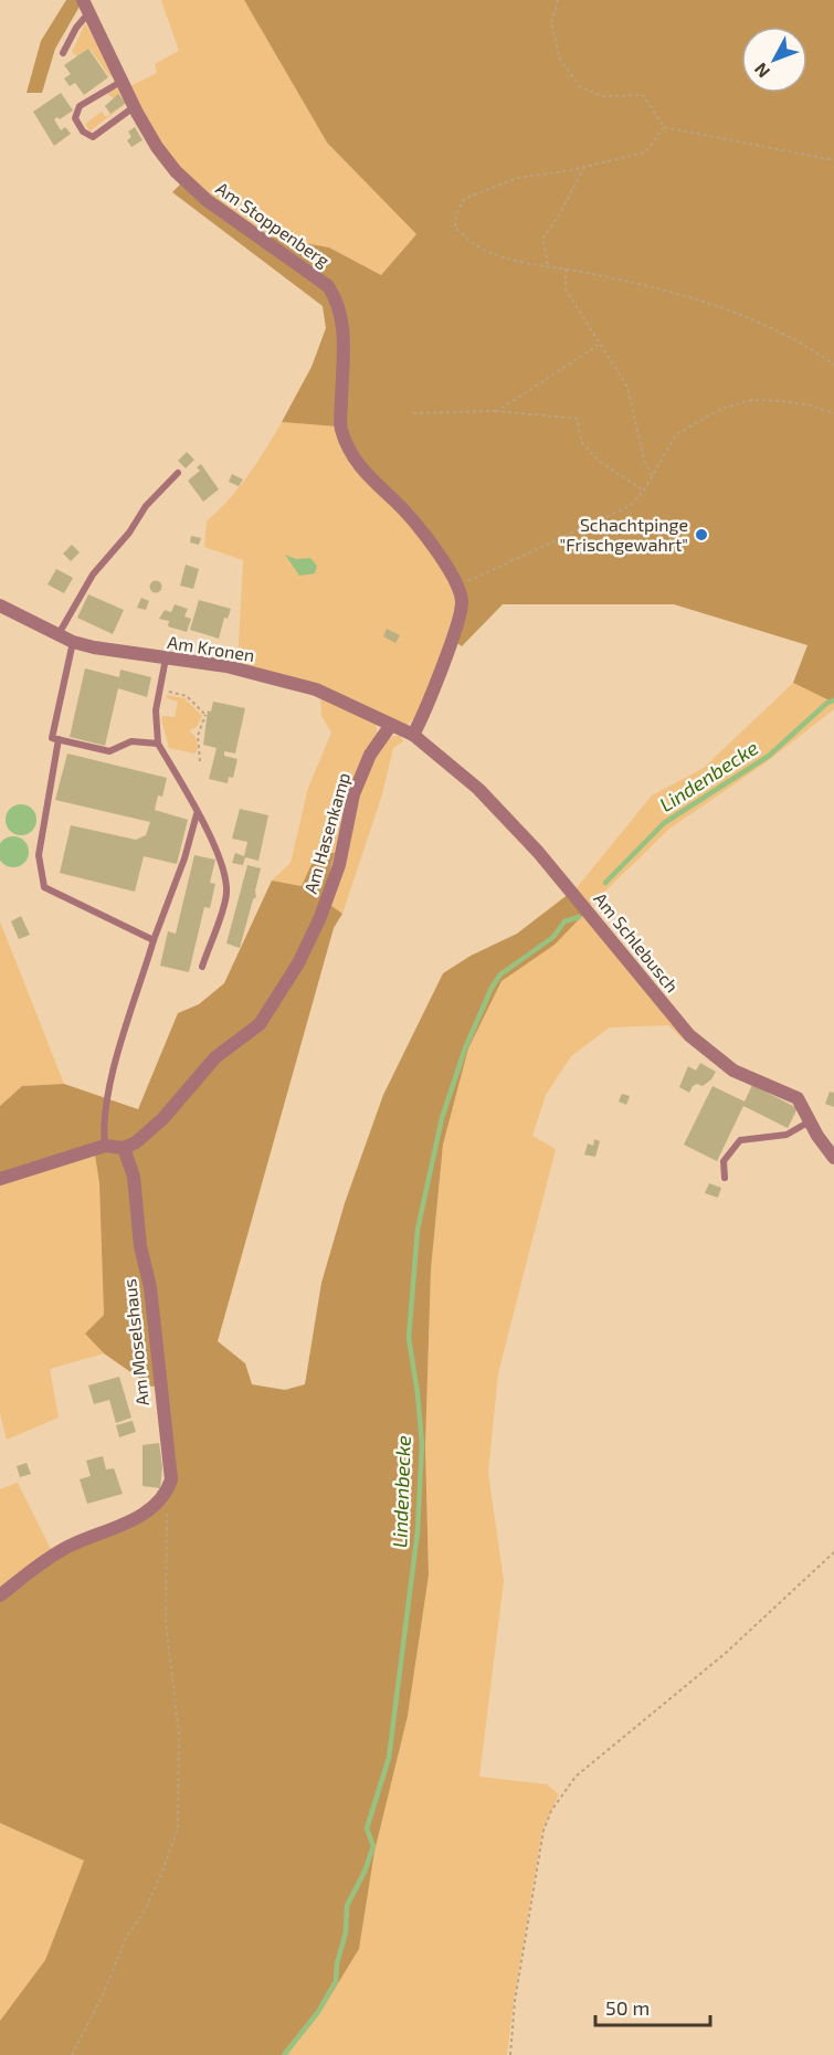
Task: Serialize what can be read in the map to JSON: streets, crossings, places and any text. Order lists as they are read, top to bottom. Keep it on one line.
{"streets":{"street":["Am Stoppenberg","Am Kronen","Am Hasenkamp","Am Schlebusch","Am Moselshaus"]},"crossings":[["Am Stoppenberg","Am Kronen"],["Am Stoppenberg","Am Schlebusch"],["Am Kronen","Am Hasenkamp"],["Am Kronen","Am Schlebusch"],["Am Hasenkamp","Am Moselshaus"]],"water":["Lindenbecke"],"places":["Schachtpinge \"Frischgewahrt\""],"scale_bar":"50 m","north":"bottom left"}
